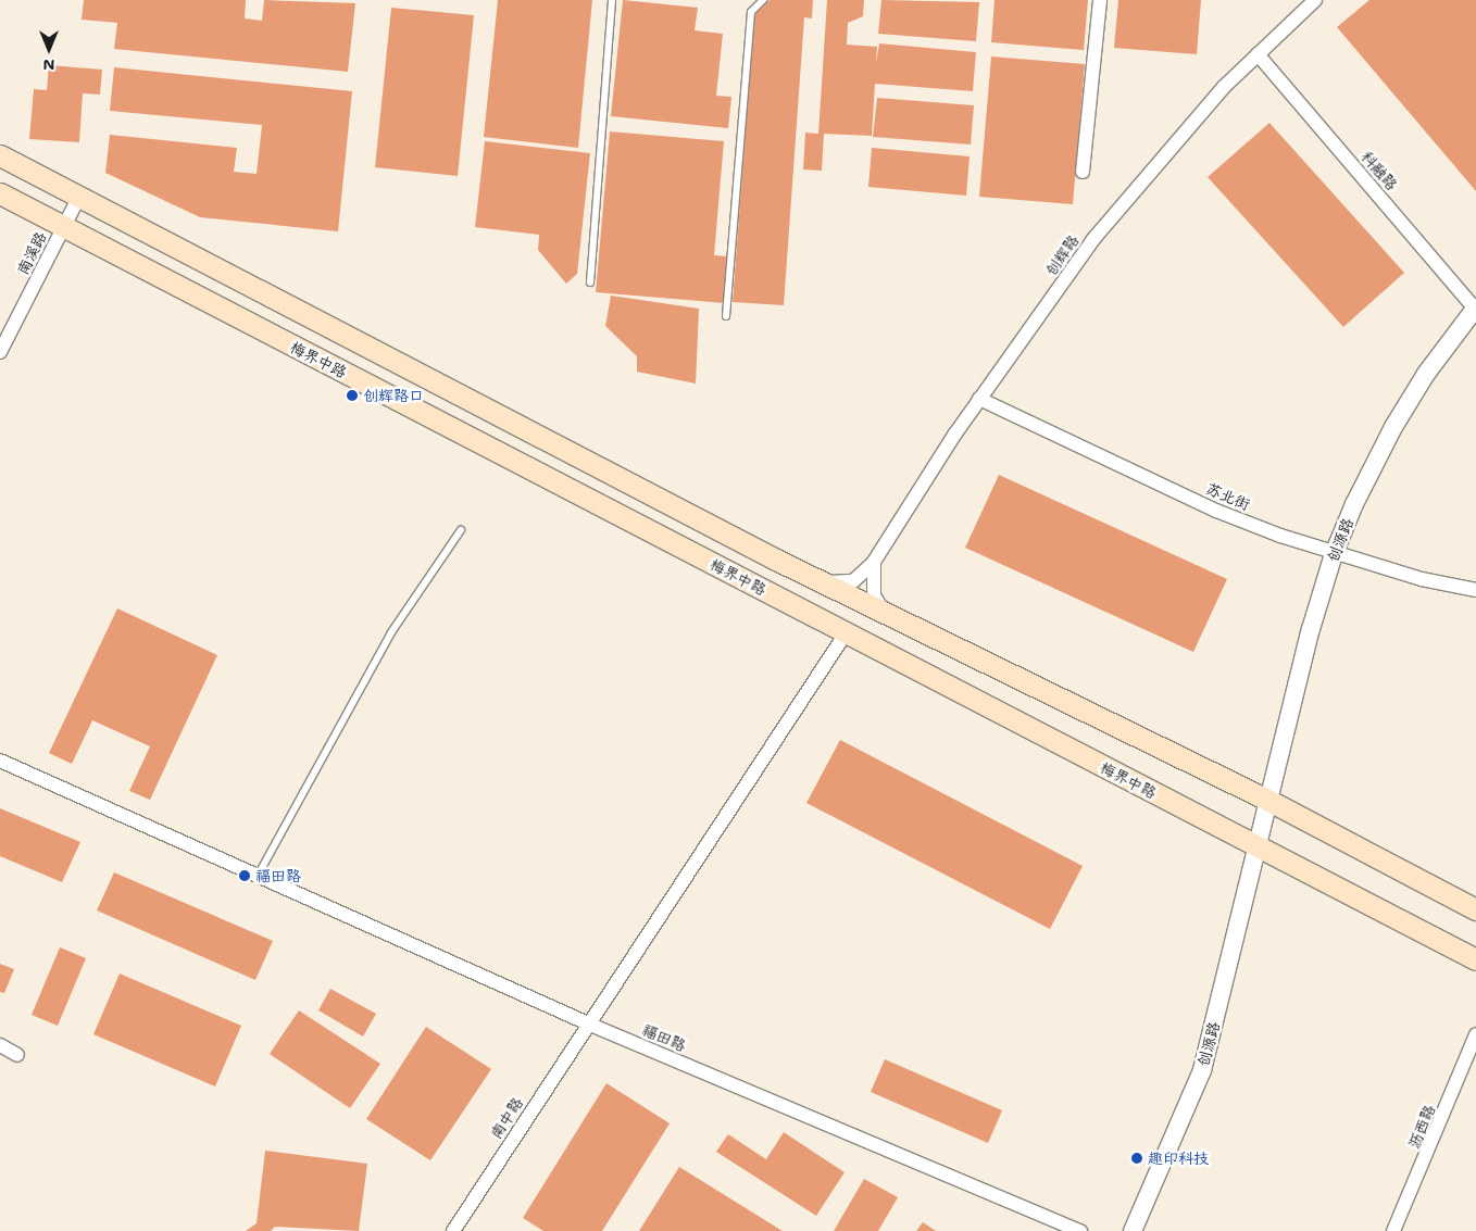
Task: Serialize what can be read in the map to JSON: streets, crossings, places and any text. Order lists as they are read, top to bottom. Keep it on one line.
{"streets":{"main road":["梅界中路"],"street":["科融路","南溪路","创辉路","苏北街","创源路","福田路","南中路","沥西路"]},"crossings":[["科融路","创辉路"],["科融路","创源路"],["南溪路","梅界中路"],["创辉路","苏北街"],["梅界中路","创源路"],["梅界中路","南中路"],["苏北街","创源路"],["福田路","南中路"]],"places":["创辉路口","福田路","趣印科技"],"north":"bottom"}
